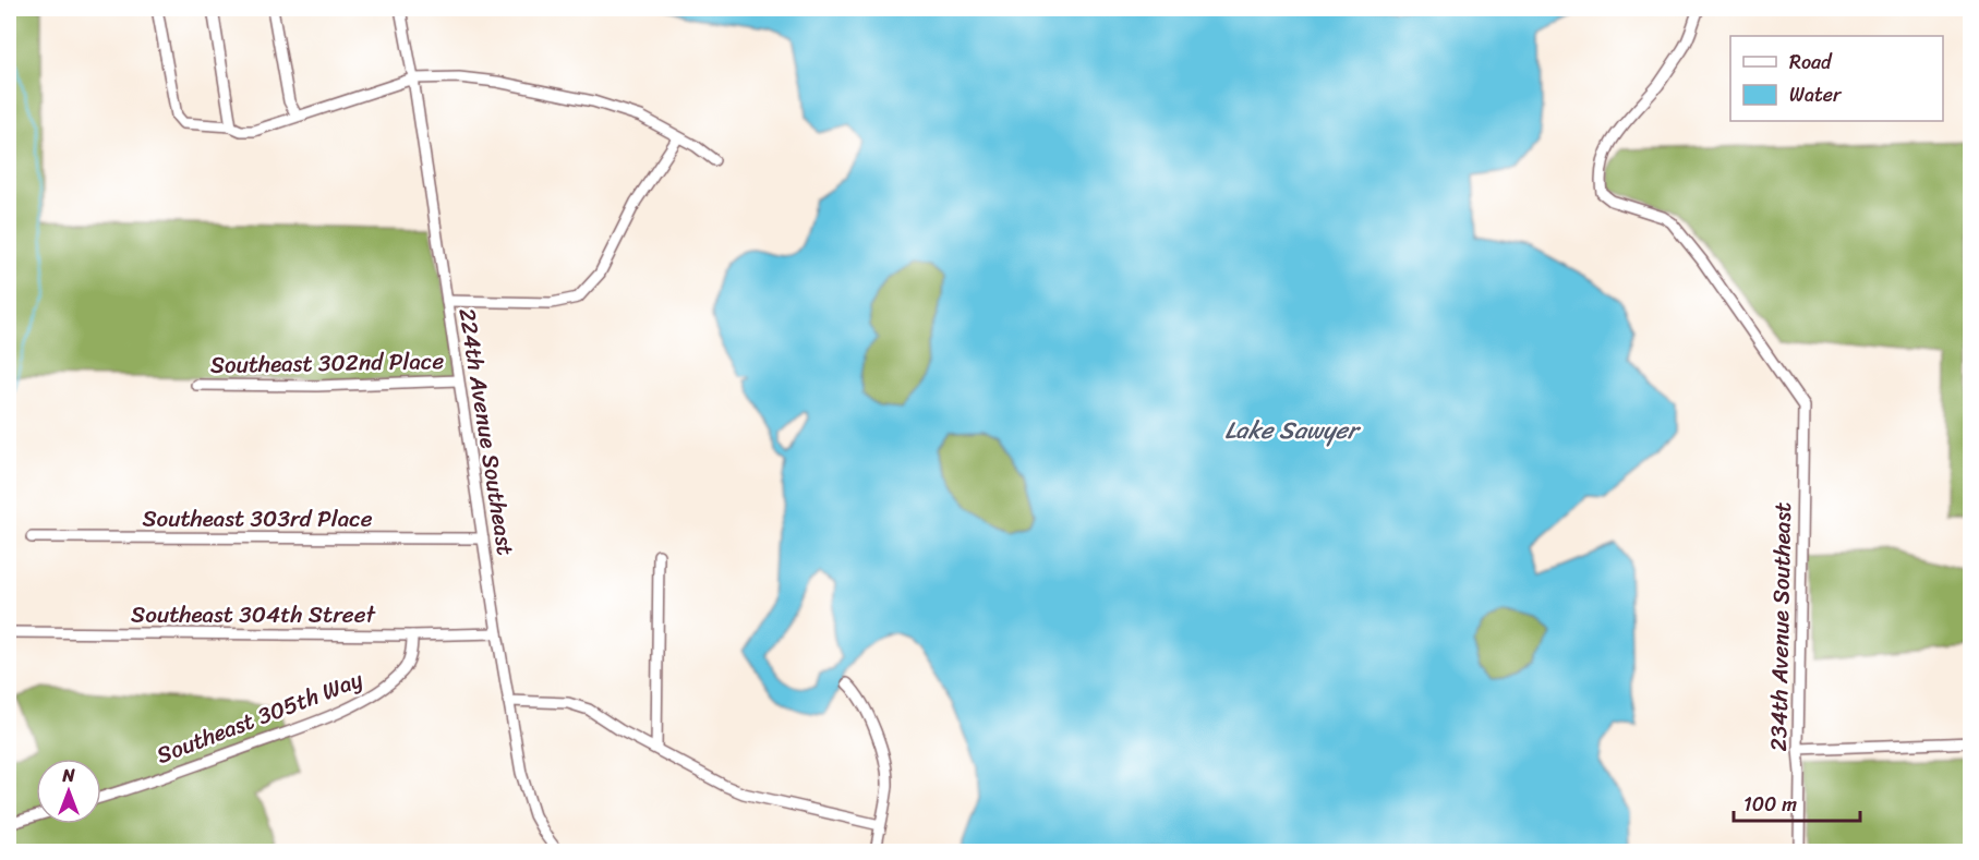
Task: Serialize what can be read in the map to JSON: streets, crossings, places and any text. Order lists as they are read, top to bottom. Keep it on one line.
{"streets":{"street":["Southeast 302nd Place","224th Avenue Southeast","Southeast 303rd Place","Southeast 304th Street","234th Avenue Southeast","Southeast 305th Way"]},"crossings":[["Southeast 302nd Place","224th Avenue Southeast"],["224th Avenue Southeast","Southeast 303rd Place"],["224th Avenue Southeast","Southeast 304th Street"],["Southeast 304th Street","Southeast 305th Way"]],"water":["Lake Sawyer"],"legend":["Road","Water"],"scale_bar":"100 m","north":"top"}
